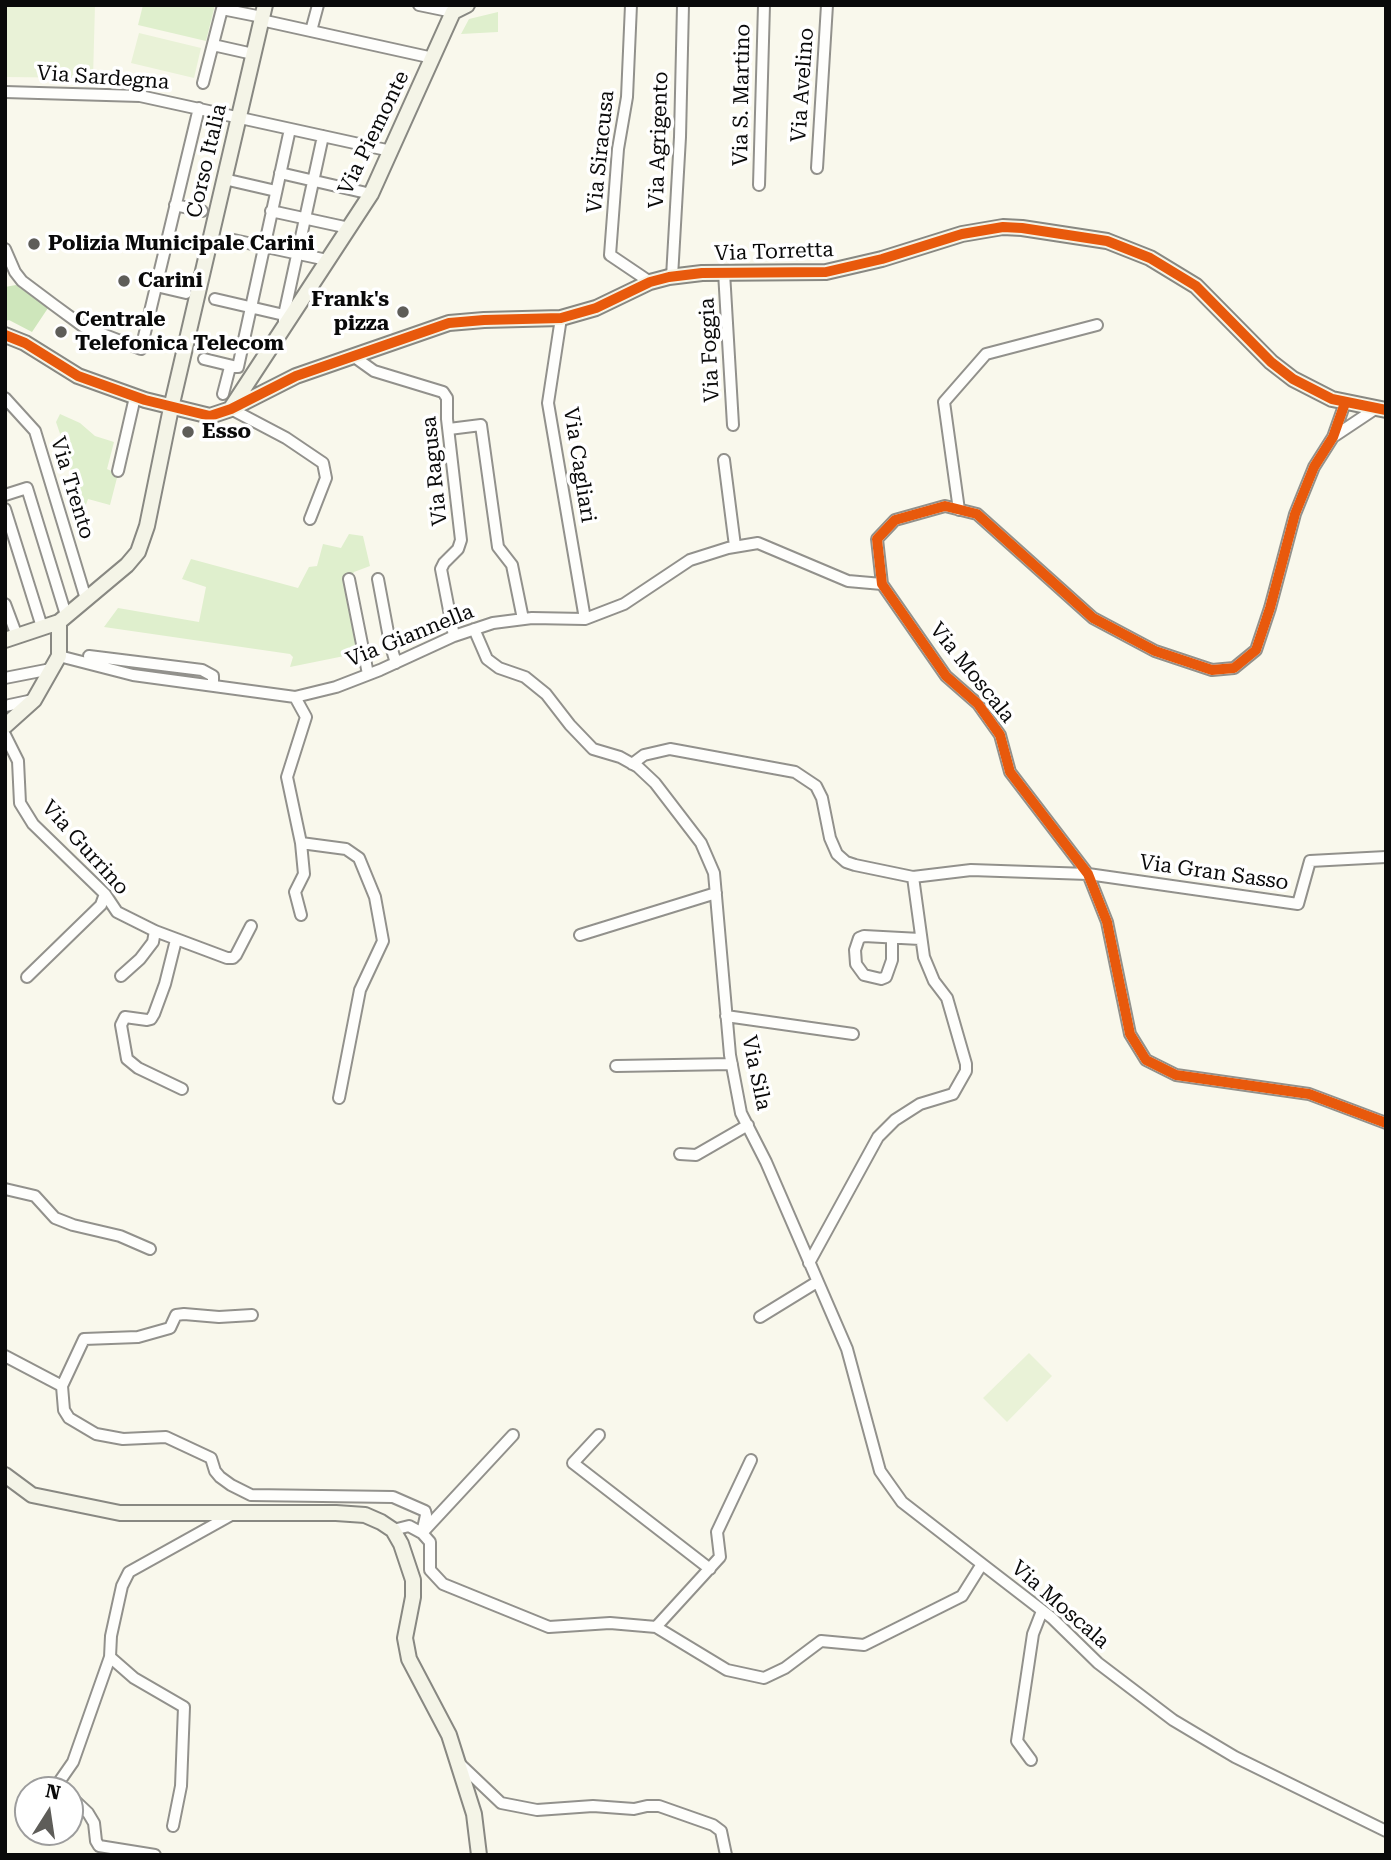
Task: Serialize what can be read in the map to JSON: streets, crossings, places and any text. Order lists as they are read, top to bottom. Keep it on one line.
{"streets":{"street":["Via Sardegna","Via Avelino","Via S. Martino","Via Piemonte","Via Agrigento","Via Siracusa","Corso Italia","Via Torretta","Via Foggia","Via Cagliari","Via Ragusa","Via Trento","Via Giannella","Via Moscala","Via Gurrino","Via Gran Sasso","Via Sila"]},"crossings":[["Via Sardegna","Via Piemonte"],["Via Sardegna","Corso Italia"],["Via Piemonte","Via Torretta"],["Via Agrigento","Via Torretta"],["Via Siracusa","Via Torretta"],["Corso Italia","Via Torretta"],["Corso Italia","Via Trento"],["Via Torretta","Via Foggia"],["Via Torretta","Via Cagliari"],["Via Torretta","Via Ragusa"],["Via Cagliari","Via Giannella"],["Via Ragusa","Via Giannella"],["Via Giannella","Via Moscala"],["Via Giannella","Via Sila"],["Via Moscala","Via Gran Sasso"],["Via Moscala","Via Sila"]],"places":["Polizia Municipale Carini","Carini","Frank's pizza","Centrale Telefonica Telecom","Esso"],"north":"top"}
